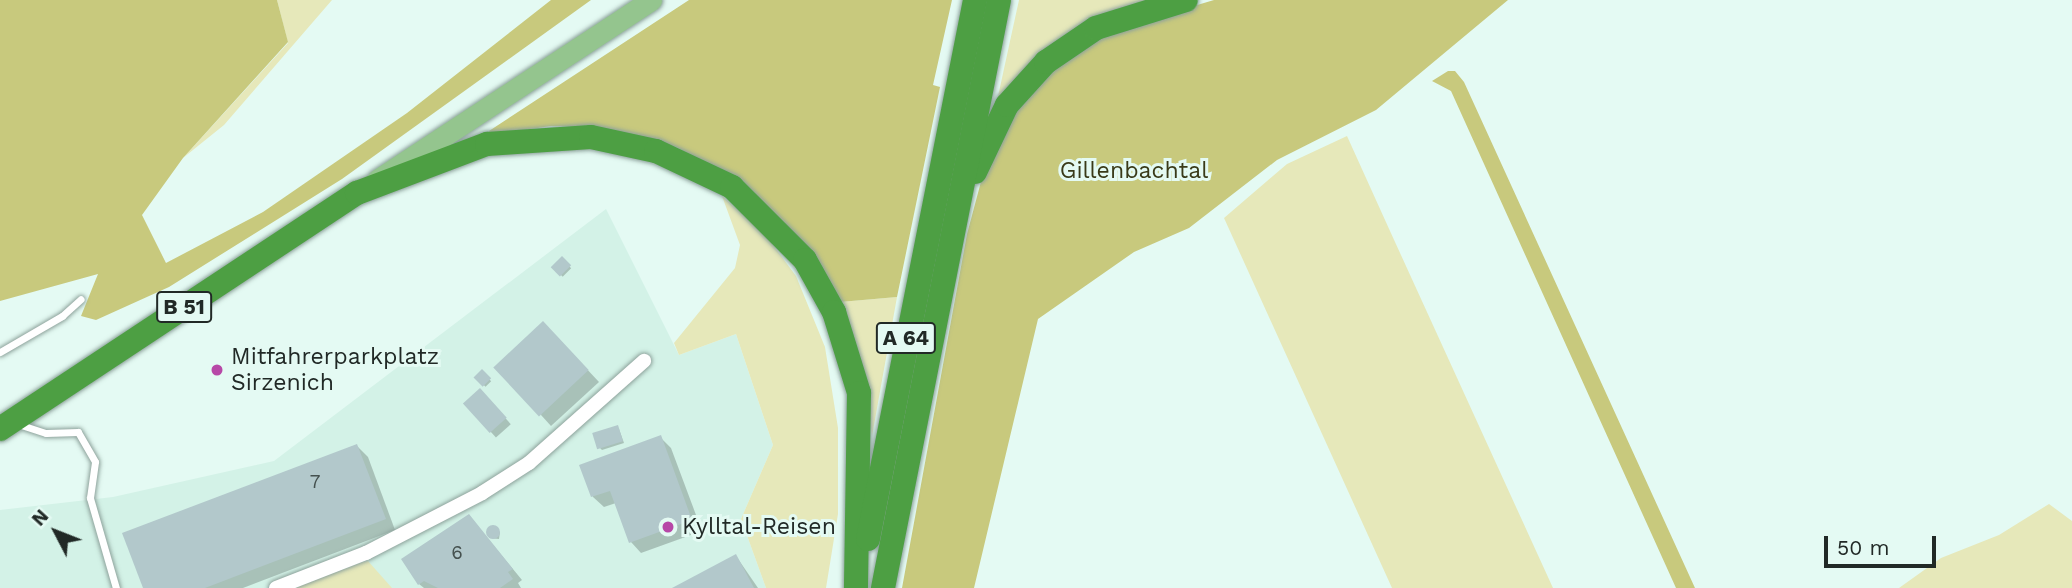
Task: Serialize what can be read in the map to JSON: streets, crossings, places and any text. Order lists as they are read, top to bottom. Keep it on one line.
{"streets":{"highway":["B 51","A 64"]},"parks":["Gillenbachtal"],"places":["Mitfahrerparkplatz Sirzenich","Kylltal-Reisen"],"house_numbers":["7","6"],"scale_bar":"50 m","north":"top left"}
